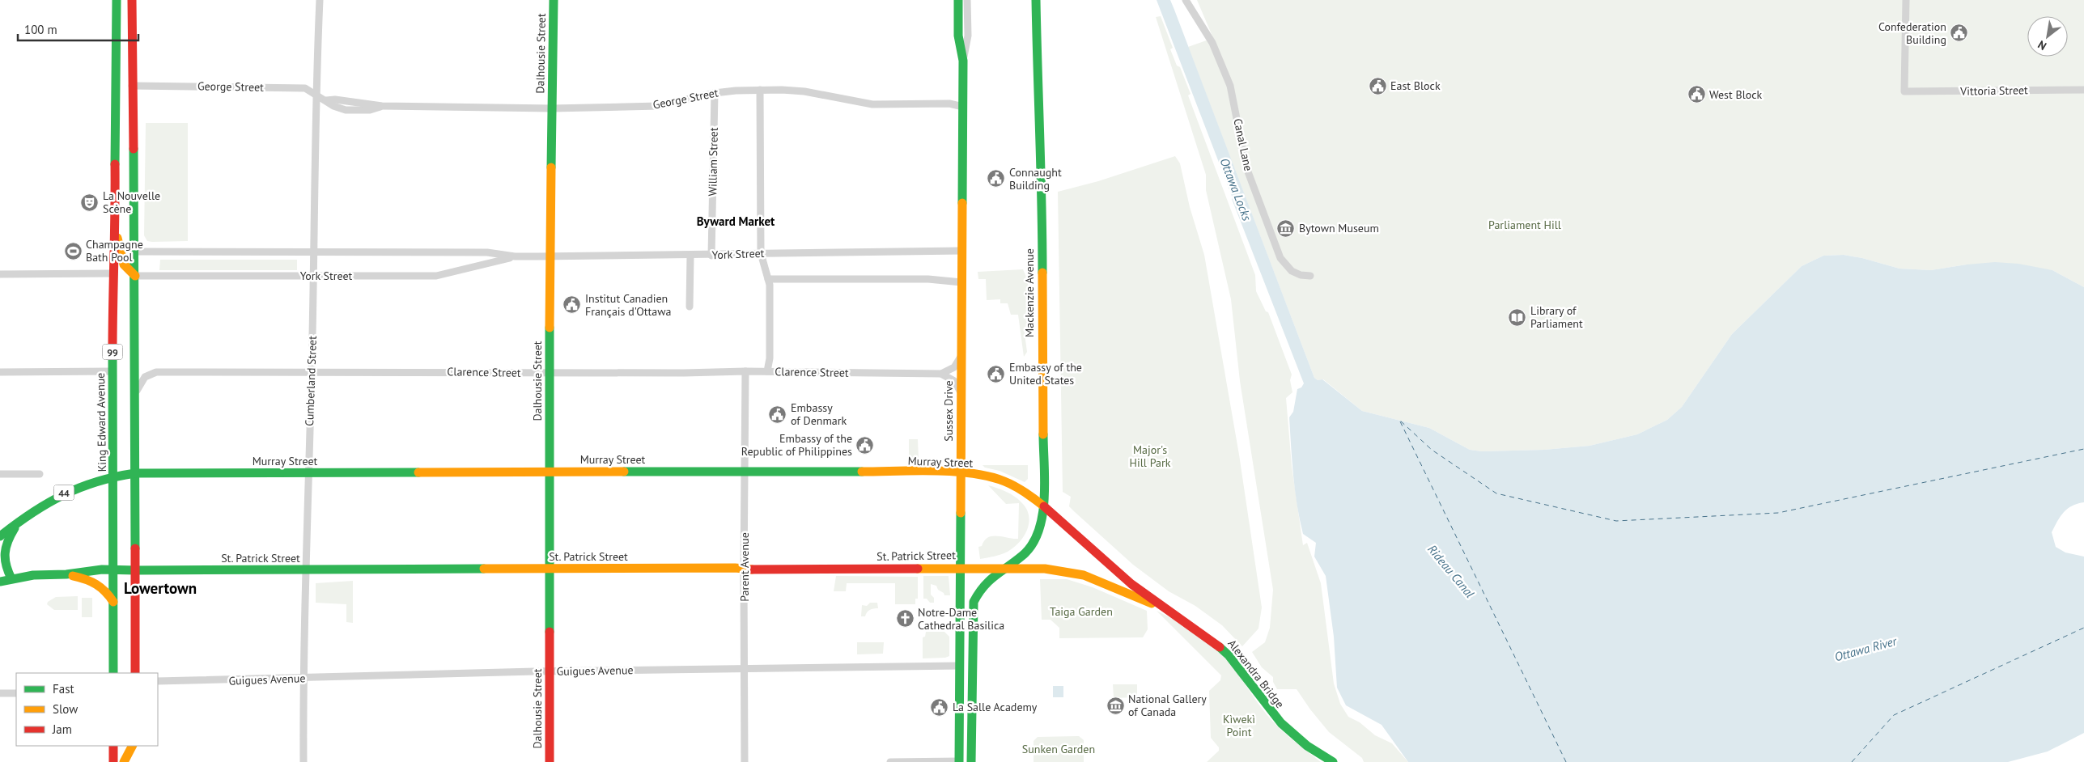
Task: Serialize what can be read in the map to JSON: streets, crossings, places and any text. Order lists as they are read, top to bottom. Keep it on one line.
{"streets":{"main road":["Dalhousie Street","Mackenzie Avenue","99","Sussex Drive","King Edward Avenue","Murray Street","44","St. Patrick Street","Alexandra Bridge"],"street":["George Street","Vittoria Street","Canal Lane","William Street","York Street","Clarence Street","Cumberland Street","Parent Avenue","Guigues Avenue"]},"crossings":[["Dalhousie Street","George Street"],["Dalhousie Street","York Street"],["Dalhousie Street","Clarence Street"],["Dalhousie Street","Murray Street"],["Dalhousie Street","St. Patrick Street"],["Dalhousie Street","Guigues Avenue"],["George Street","William Street"],["George Street","99"],["George Street","Cumberland Street"],["George Street","Sussex Drive"],["William Street","York Street"],["York Street","99"],["York Street","Cumberland Street"],["York Street","Sussex Drive"],["Mackenzie Avenue","Murray Street"],["Mackenzie Avenue","St. Patrick Street"],["99","Clarence Street"],["99","Murray Street"],["99","St. Patrick Street"],["Clarence Street","Cumberland Street"],["Clarence Street","Parent Avenue"],["Cumberland Street","Murray Street"],["Cumberland Street","St. Patrick Street"],["Cumberland Street","Guigues Avenue"],["Sussex Drive","Murray Street"],["Sussex Drive","St. Patrick Street"],["Sussex Drive","Guigues Avenue"],["King Edward Avenue","Murray Street"],["King Edward Avenue","St. Patrick Street"],["Murray Street","44"],["Murray Street","St. Patrick Street"],["Murray Street","Parent Avenue"],["Murray Street","Alexandra Bridge"],["St. Patrick Street","Parent Avenue"],["St. Patrick Street","Alexandra Bridge"],["Parent Avenue","Guigues Avenue"]],"districts":["Byward Market","Lowertown"],"water":["Ottawa Locks","Rideau Canal","Ottawa River"],"parks":["Parliament Hill","Major's Hill Park","Taiga Garden","Kìwekì Point","Sunken Garden"],"places":{"public building":["Confederation Building","East Block","West Block","Connaught Building","Institut Canadien Français d'Ottawa","Embassy of the United States","Embassy of Denmark","Embassy of the Republic of Philippines","La Salle Academy"],"theatre":["La Nouvelle Scène"],"museum":["Bytown Museum","National Gallery of Canada"],"sports":["Champagne Bath Pool"],"library":["Library of Parliament"],"church":["Notre-Dame Cathedral Basilica"]},"legend":["Fast","Slow","Jam"],"scale_bar":"100 m","north":"bottom left"}
